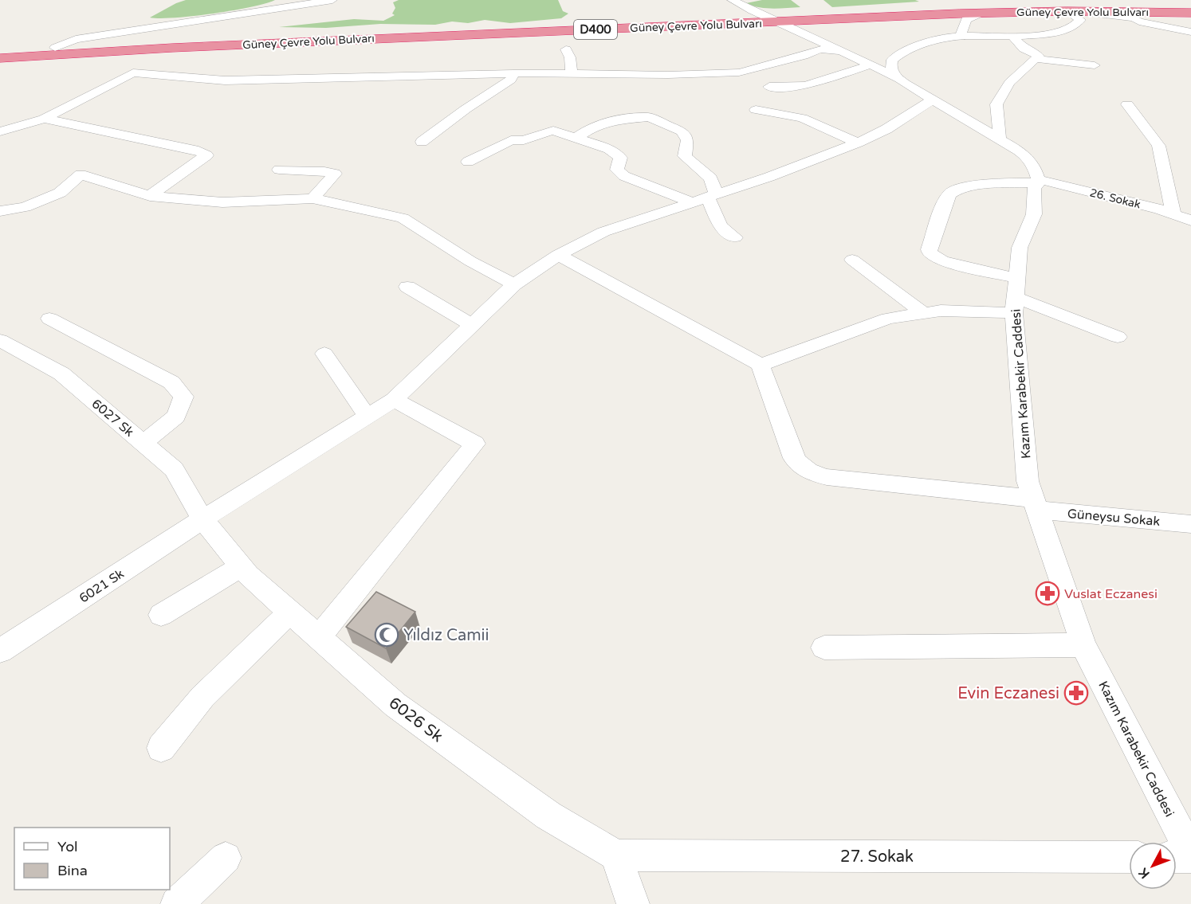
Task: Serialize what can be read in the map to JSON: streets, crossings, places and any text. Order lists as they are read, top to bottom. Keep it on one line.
{"streets":{"highway":["Güney Çevre Yolu Bulvarı","D400"],"street":["26. Sokak","Kazım Karabekir Caddesi","6027 Sk","Güneysu Sokak","6021 Sk","6026 Sk","27. Sokak"]},"crossings":[["26. Sokak","Kazım Karabekir Caddesi"],["Kazım Karabekir Caddesi","Güneysu Sokak"],["6027 Sk","6021 Sk"],["6027 Sk","6026 Sk"],["6021 Sk","6026 Sk"],["6026 Sk","27. Sokak"]],"places":{"pharmacy":["Vuslat Eczanesi","Evin Eczanesi"],"mosque":["Yıldız Camii"]},"legend":["Yol","Bina"],"north":"bottom left"}
